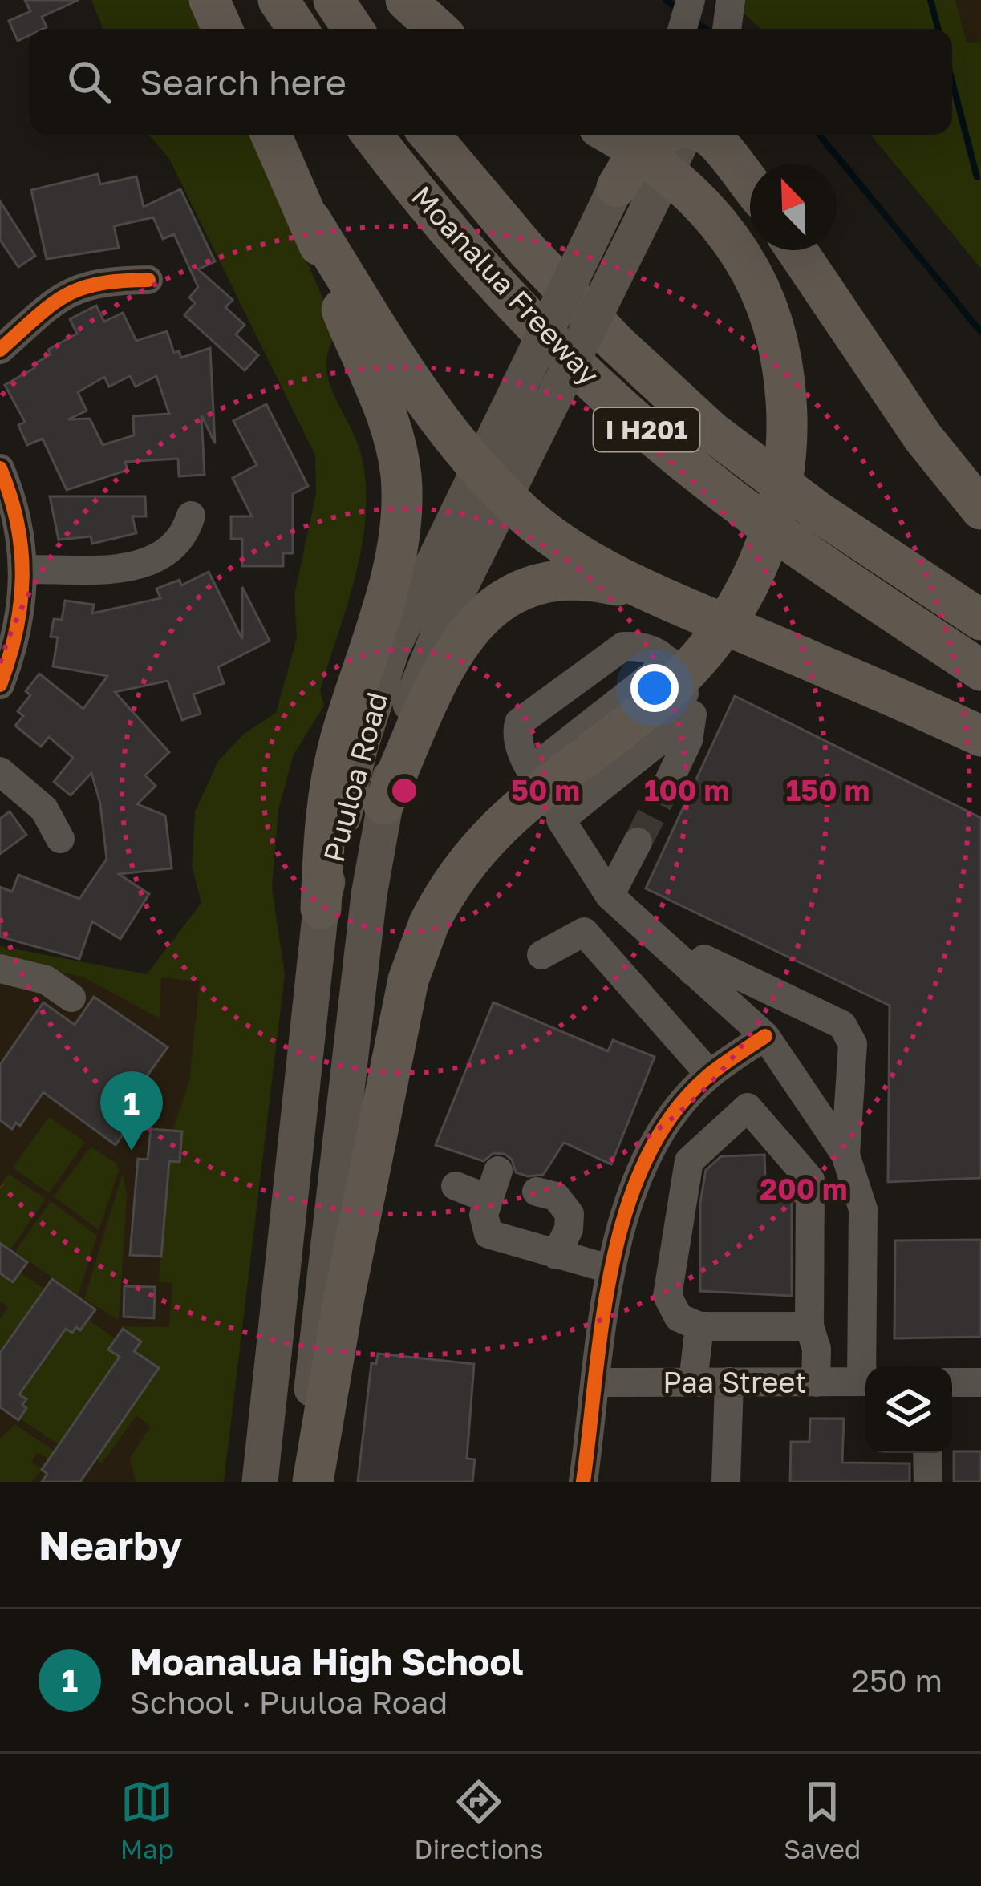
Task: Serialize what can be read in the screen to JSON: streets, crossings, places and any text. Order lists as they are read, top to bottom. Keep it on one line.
{"streets":{"highway":["Moanalua Freeway","I H201"],"main road":["Puuloa Road"],"street":["Paa Street"]},"north":"top left","page":{"search":"Search here","pins":"1","heading":"Nearby","list":[{"mark":"1","name":"Moanalua High School","note":"School · Puuloa Road","value":"250 m"}],"nav":["Map","Directions","Saved"]},"rings":["50 m","100 m","150 m","200 m"]}
